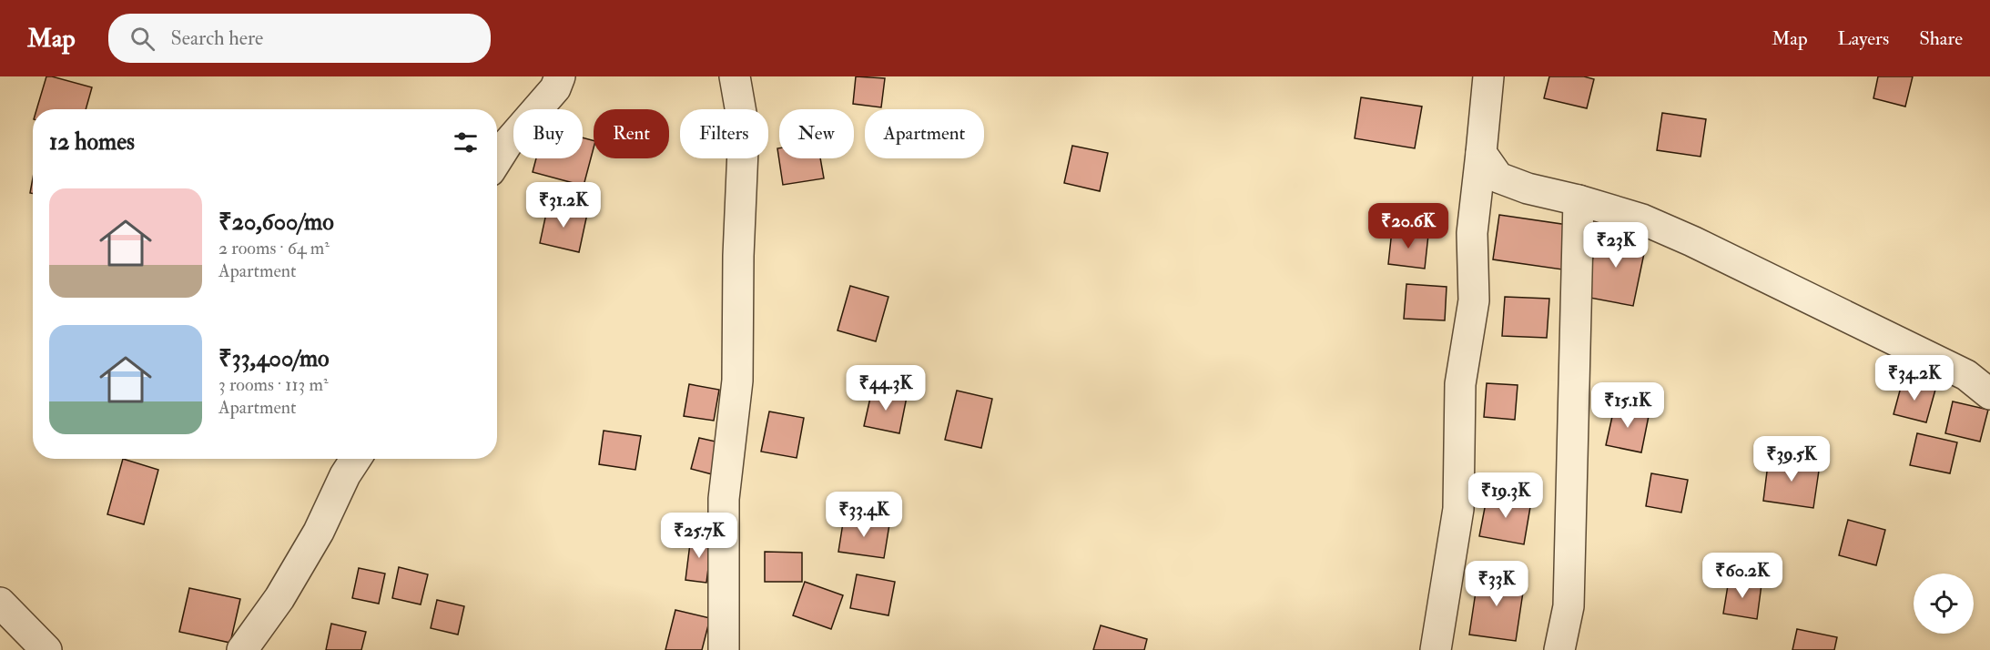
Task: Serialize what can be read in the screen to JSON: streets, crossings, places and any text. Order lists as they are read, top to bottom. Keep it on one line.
{"page":{"header":"Map","search":"Search here","nav":["Map","Layers","Share"],"chip":["Buy","Rent","Filters","New","Apartment"],"heading":"12 homes","list":[{"name":"₹20,600/mo","note":"2 rooms · 64 m² · Apartment"},{"name":"₹33,400/mo","note":"3 rooms · 113 m² · Apartment"}],"price":["₹31.2K","₹20.6K","₹23K","₹34.2K","₹44.3K","₹15.1K","₹39.5K","₹19.3K","₹33.4K","₹25.7K","₹60.2K","₹33K"]}}
